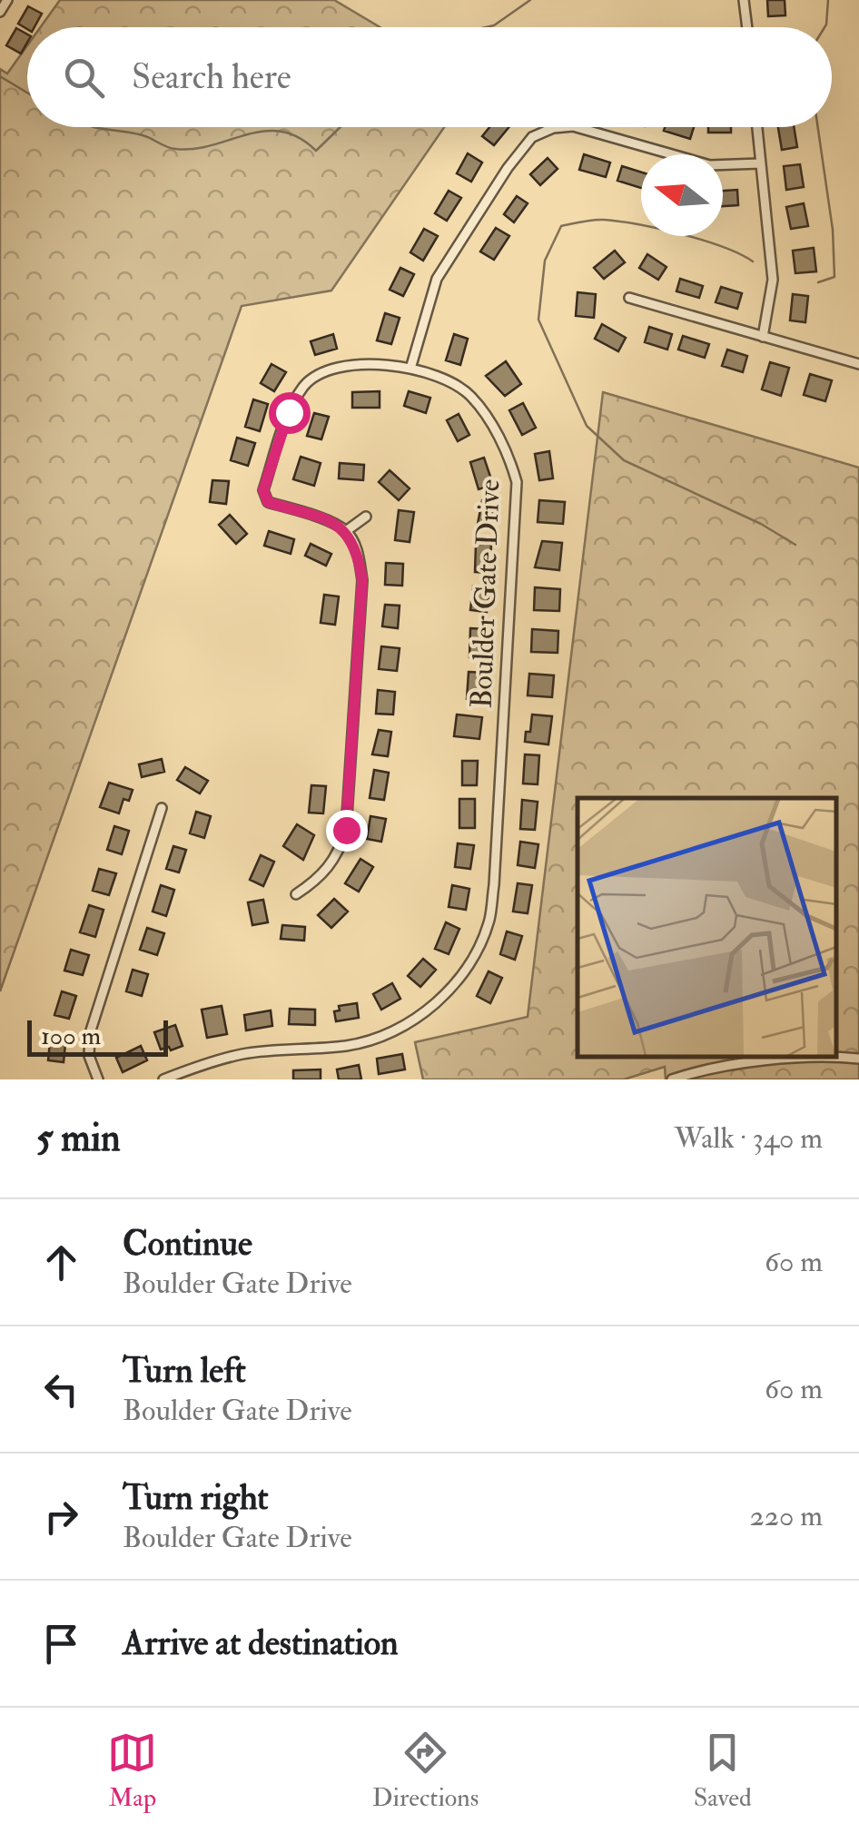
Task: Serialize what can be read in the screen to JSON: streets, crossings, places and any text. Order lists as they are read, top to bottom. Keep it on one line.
{"streets":{"street":["Boulder Gate Drive"]},"scale_bar":"100 m","north":"left","page":{"search":"Search here","scale":"100 m","heading":["5 min","Walk · 340 m"],"list":[["Continue","Boulder Gate Drive","60 m"],["Turn left","Boulder Gate Drive","60 m"],["Turn right","Boulder Gate Drive","220 m"],"Arrive at destination"],"nav":["Map","Directions","Saved"]}}
